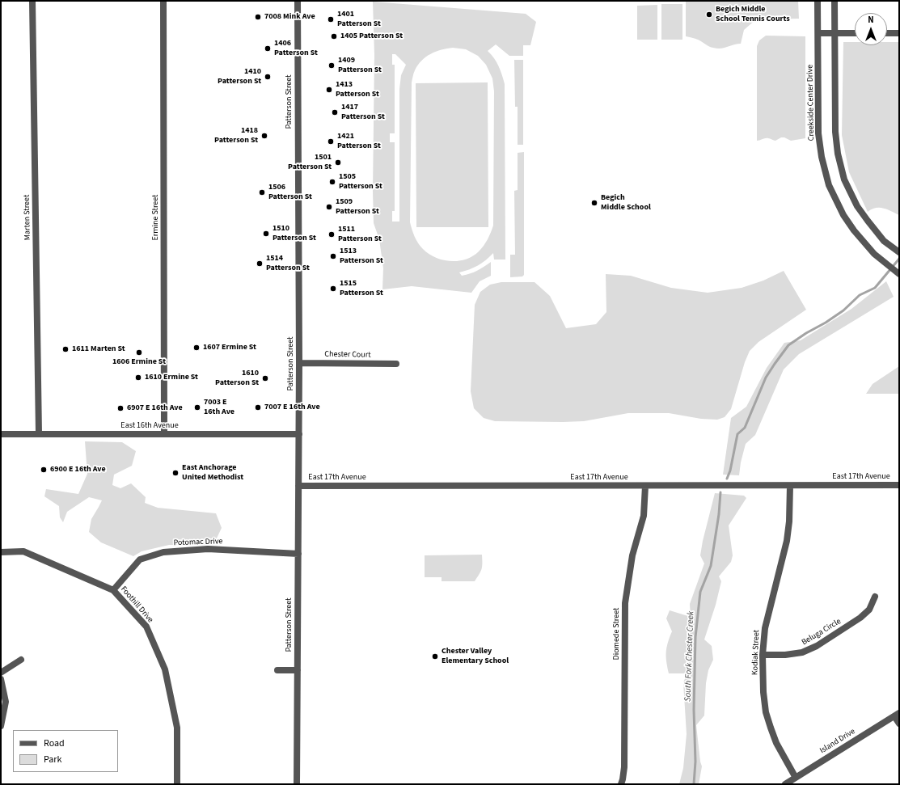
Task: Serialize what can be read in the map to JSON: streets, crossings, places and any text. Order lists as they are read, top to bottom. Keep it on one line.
{"streets":{"street":["Patterson Street","Creekside Center Drive","Marten Street","Ermine Street","Chester Court","East 16th Avenue","East 17th Avenue","Potomac Drive","Foothill Drive","Beluga Circle","Diomede Street","Kodiak Street","Island Drive"]},"crossings":[["Patterson Street","Chester Court"],["Patterson Street","East 16th Avenue"],["Patterson Street","East 17th Avenue"],["Patterson Street","Potomac Drive"],["Marten Street","East 16th Avenue"],["Ermine Street","East 16th Avenue"],["East 17th Avenue","Diomede Street"],["East 17th Avenue","Kodiak Street"],["Potomac Drive","Foothill Drive"],["Beluga Circle","Kodiak Street"],["Kodiak Street","Island Drive"]],"water":["South Fork Chester Creek"],"places":["Begich Middle School Tennis Courts","7008 Mink Ave","1401 Patterson St","1405 Patterson St","1406 Patterson St","1409 Patterson St","1410 Patterson St","1413 Patterson St","1417 Patterson St","1418 Patterson St","1421 Patterson St","1501 Patterson St","1505 Patterson St","1506 Patterson St","Begich Middle School","1509 Patterson St","1510 Patterson St","1511 Patterson St","1513 Patterson St","1514 Patterson St","1515 Patterson St","1607 Ermine St","1611 Marten St","1606 Ermine St","1610 Ermine St","1610 Patterson St","7003 E 16th Ave","7007 E 16th Ave","6907 E 16th Ave","6900 E 16th Ave","East Anchorage United Methodist","Chester Valley Elementary School"],"legend":["Road","Park"],"north":"top"}
